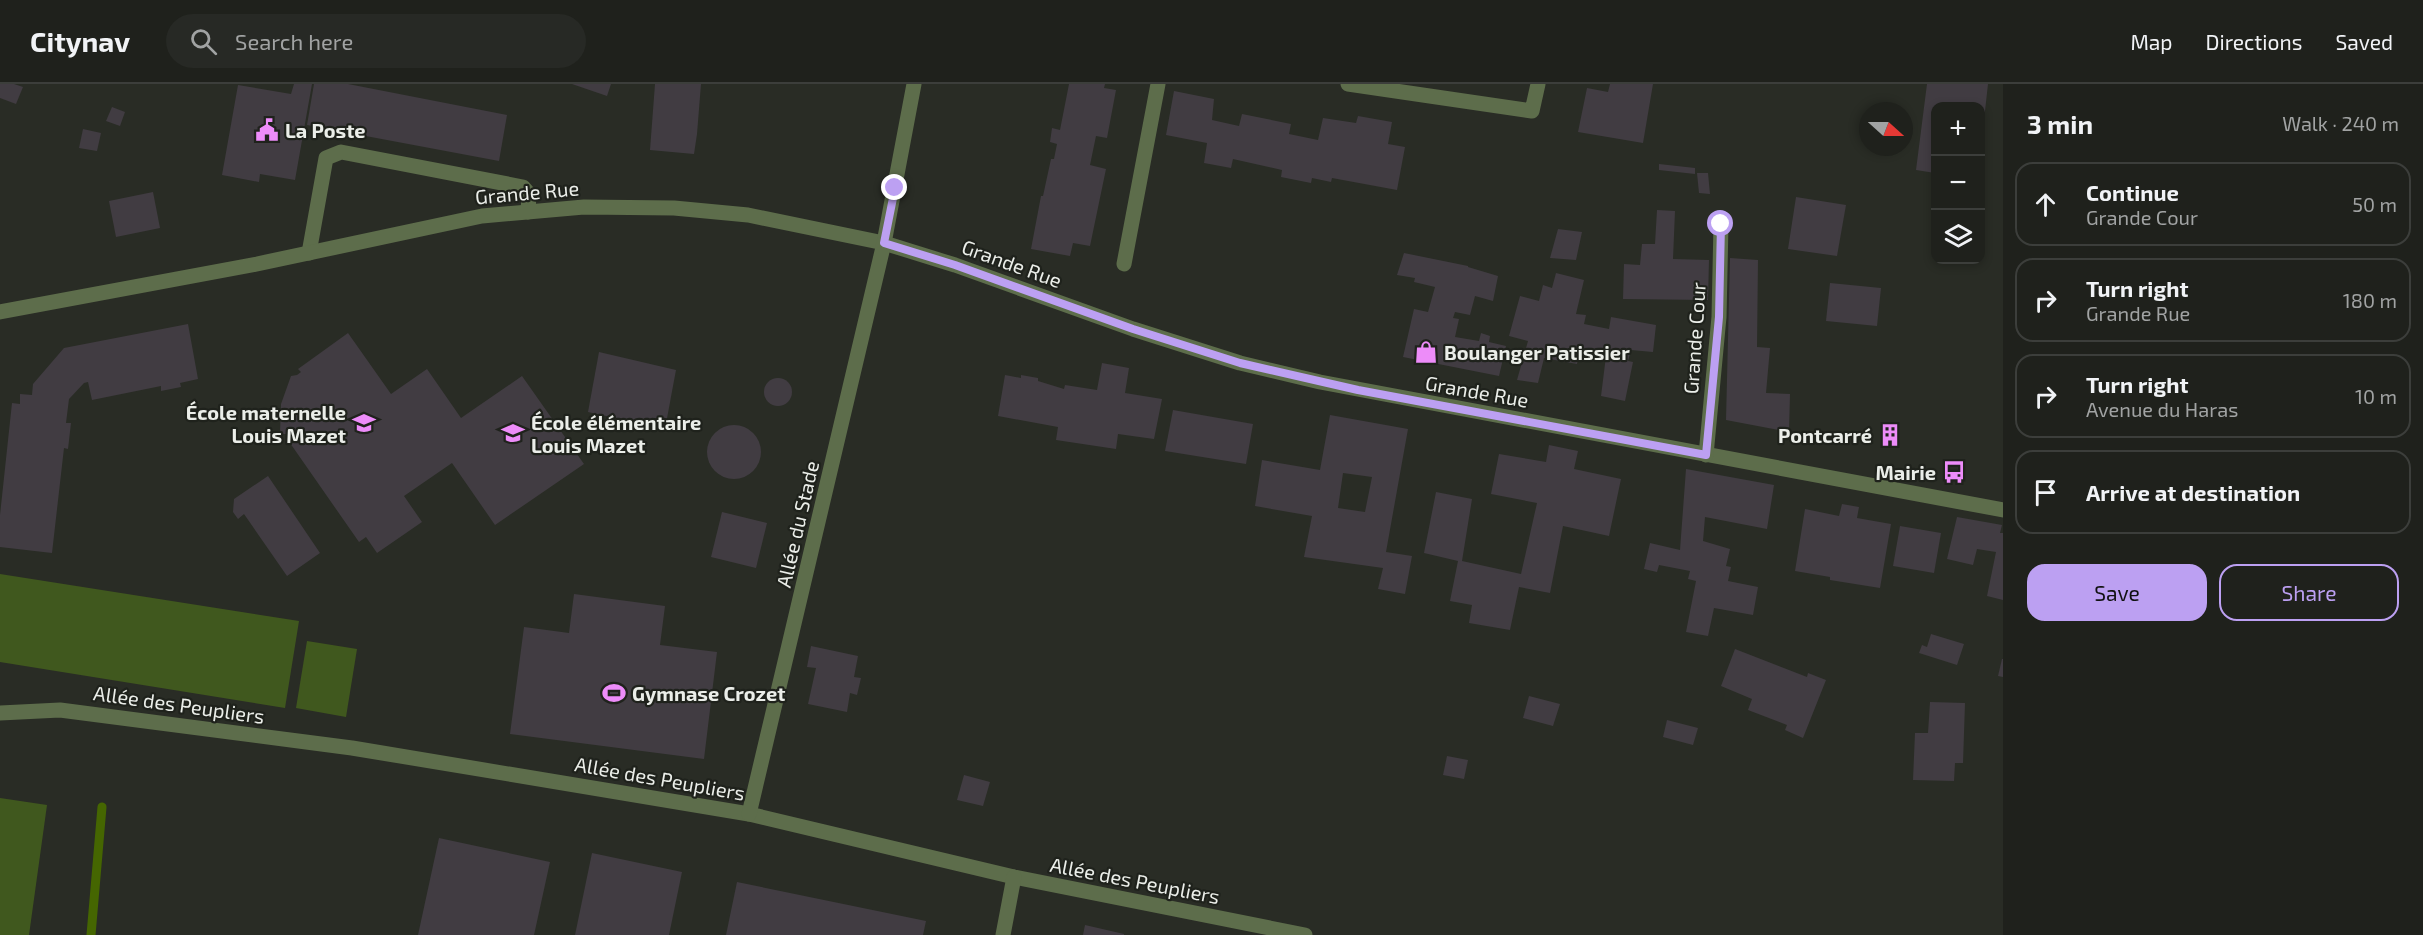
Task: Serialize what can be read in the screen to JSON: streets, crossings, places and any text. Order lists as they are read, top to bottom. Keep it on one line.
{"streets":{"street":["Grande Rue","Grande Cour","Allée du Stade","Allée des Peupliers"]},"crossings":[["Grande Rue","Grande Cour"],["Grande Rue","Allée du Stade"],["Allée du Stade","Allée des Peupliers"]],"places":{"public building":["La Poste"],"shop":["Boulanger Patissier"],"school or university":["École maternelle Louis Mazet","École élémentaire Louis Mazet"],"building":["Pontcarré"],"bus stop":["Mairie"],"sports":["Gymnase Crozet"]},"north":"right","page":{"header":"Citynav","search":"Search here","nav":["Map","Directions","Saved"],"heading":["3 min","Walk · 240 m"],"map_buttons":["+","−"],"list":[["Continue","Grande Cour","50 m"],["Turn right","Grande Rue","180 m"],["Turn right","Avenue du Haras","10 m"],"Arrive at destination"],"buttons":["Save","Share"]}}
